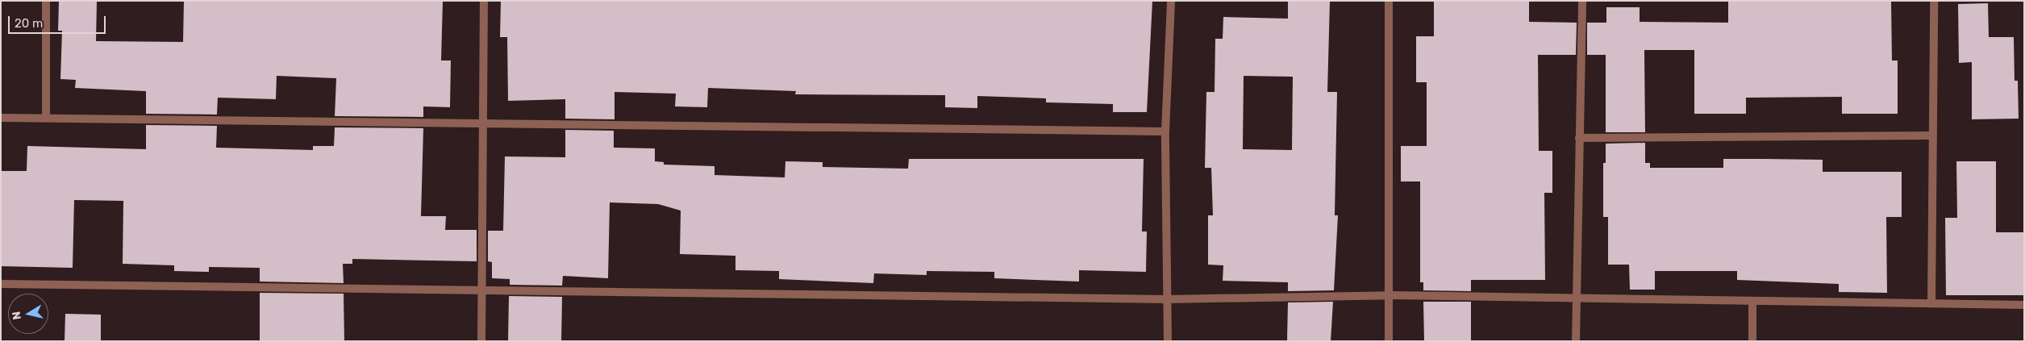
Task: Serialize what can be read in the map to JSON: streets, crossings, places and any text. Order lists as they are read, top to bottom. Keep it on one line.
{"scale_bar":"20 m","north":"left"}
